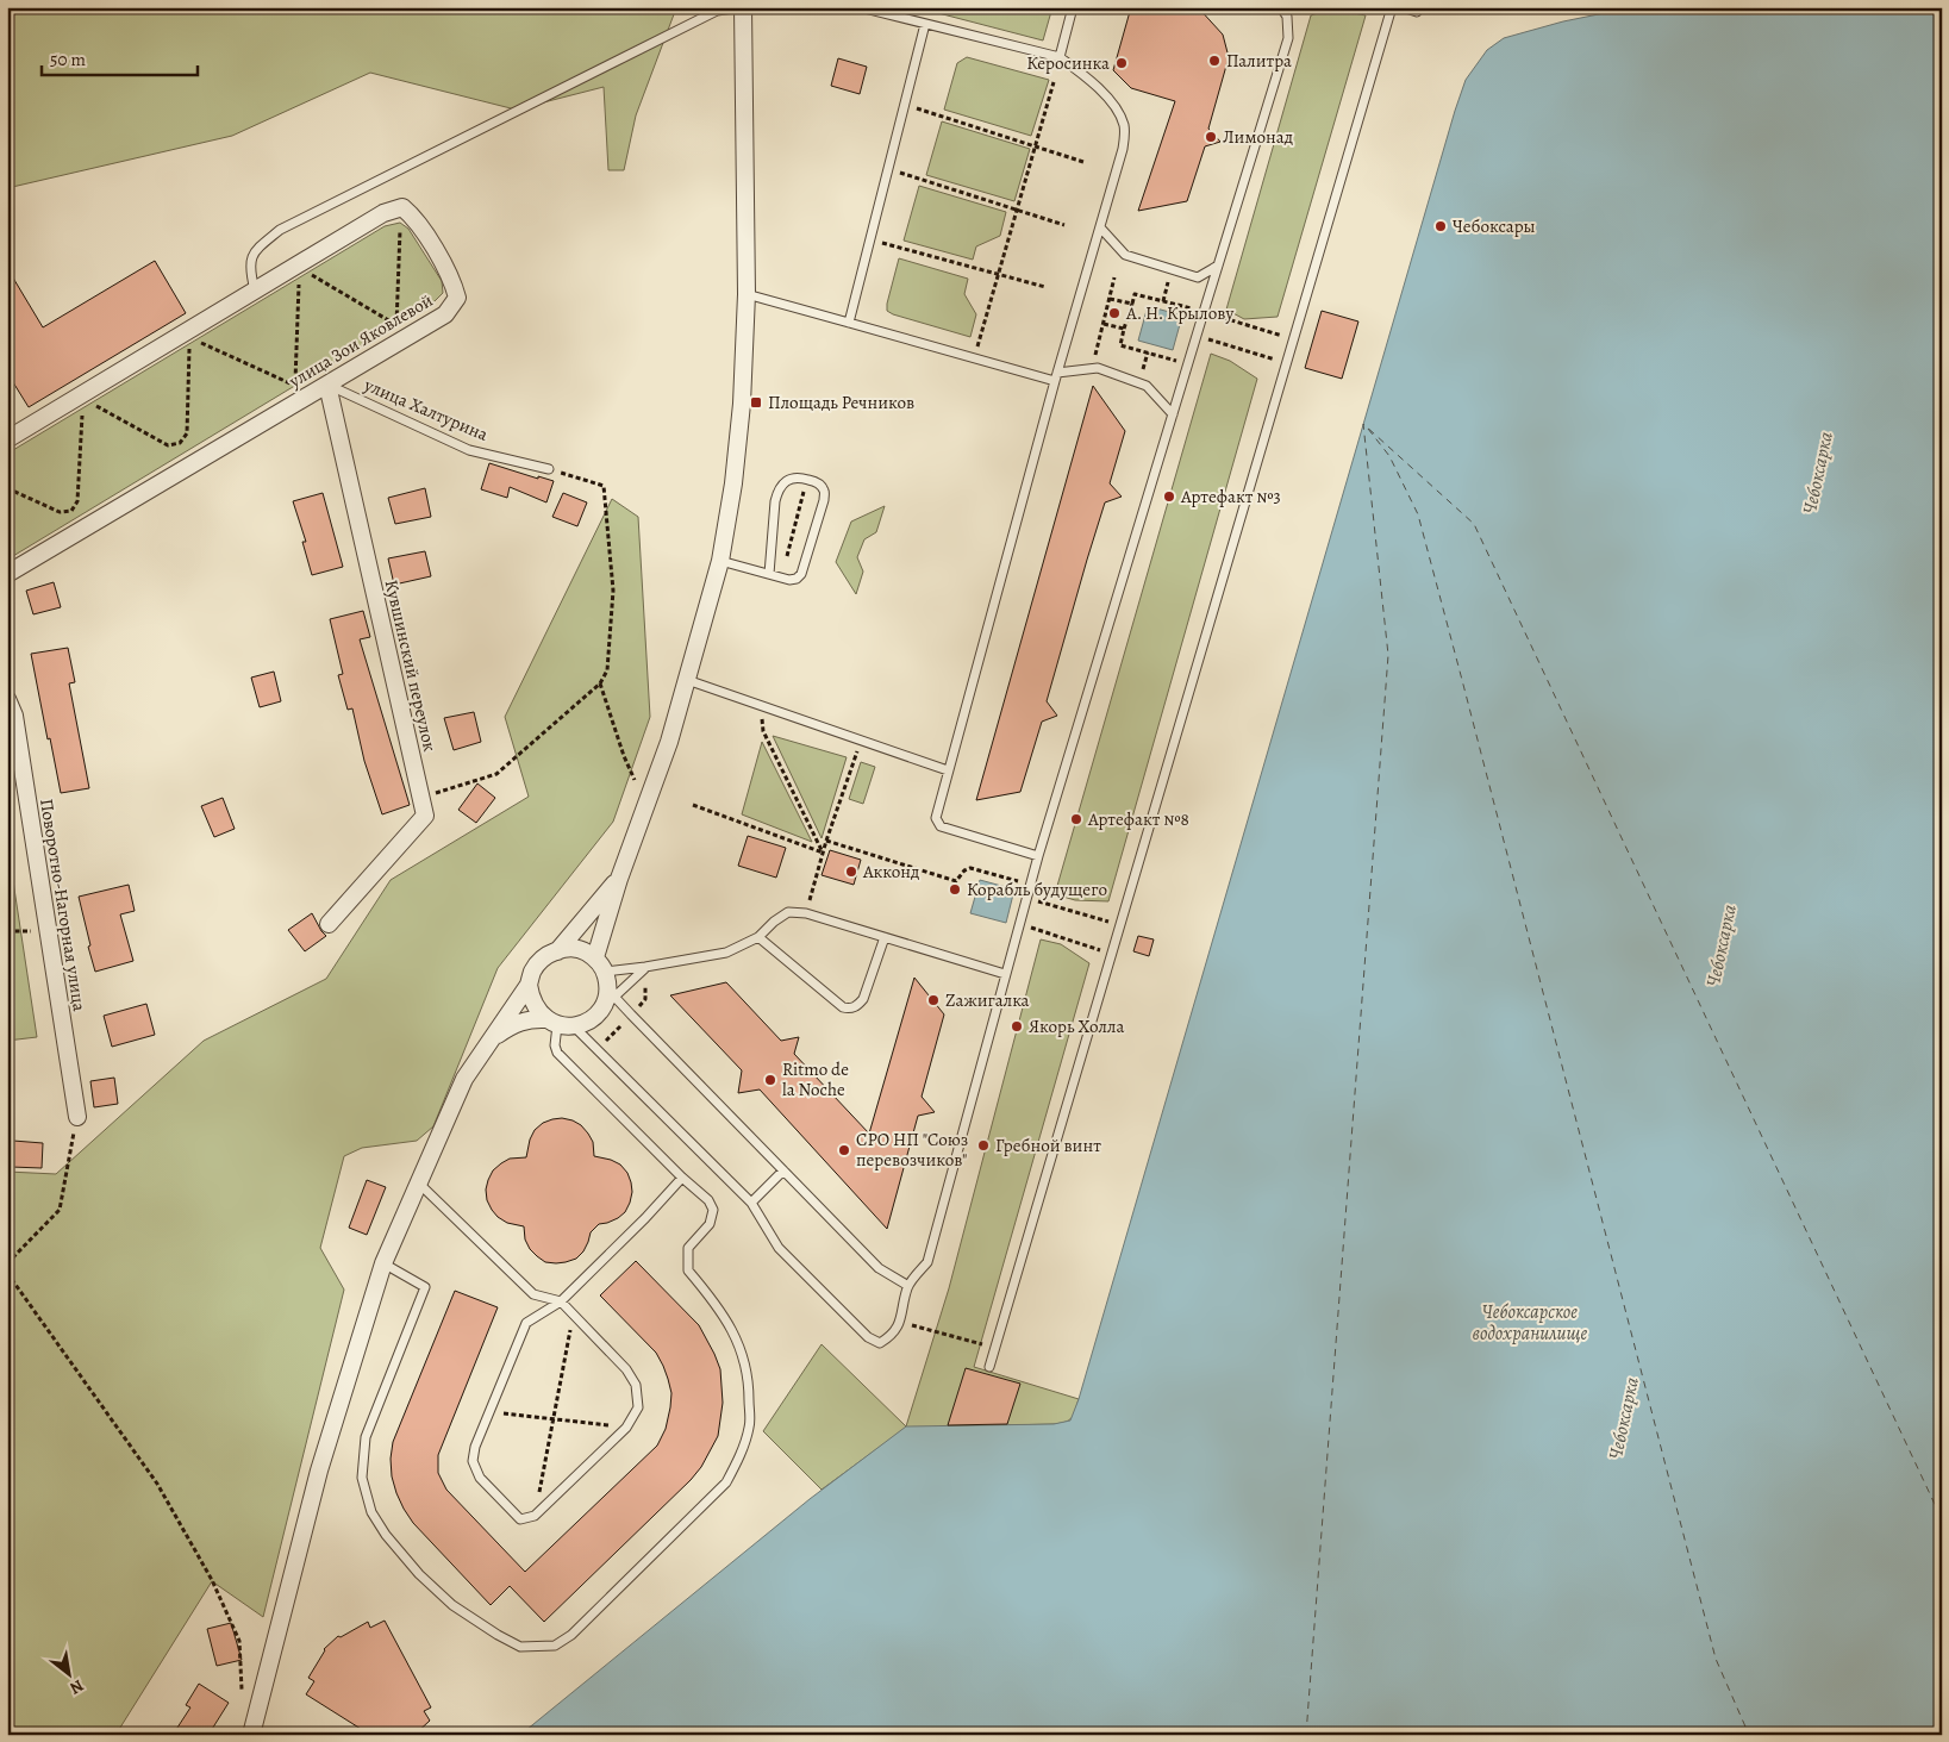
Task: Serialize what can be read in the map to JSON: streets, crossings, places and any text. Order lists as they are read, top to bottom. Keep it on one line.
{"streets":{"street":["улица Зои Яковлевой","Кувшинский переулок","Поворотно-Нагорная улица"],"lane":["улица Халтурина"]},"crossings":[["улица Зои Яковлевой","улица Халтурина"],["улица Зои Яковлевой","Кувшинский переулок"],["улица Халтурина","Кувшинский переулок"]],"water":["Чебоксарка","Чебоксарское водохранилище"],"places":{"other":["Палитра","Керосинка","Лимонад","Чебоксары","А. Н. Крылову","Артефакт №3","Артефакт №8","Акконд","Корабль будущего","Zажигалка","Якорь Холла","Ritmo de la Noche","Гребной винт","СРО НП \"Союз перевозчиков\""],"transit":["Площадь Речников"]},"scale_bar":"50 m","north":"bottom right"}
